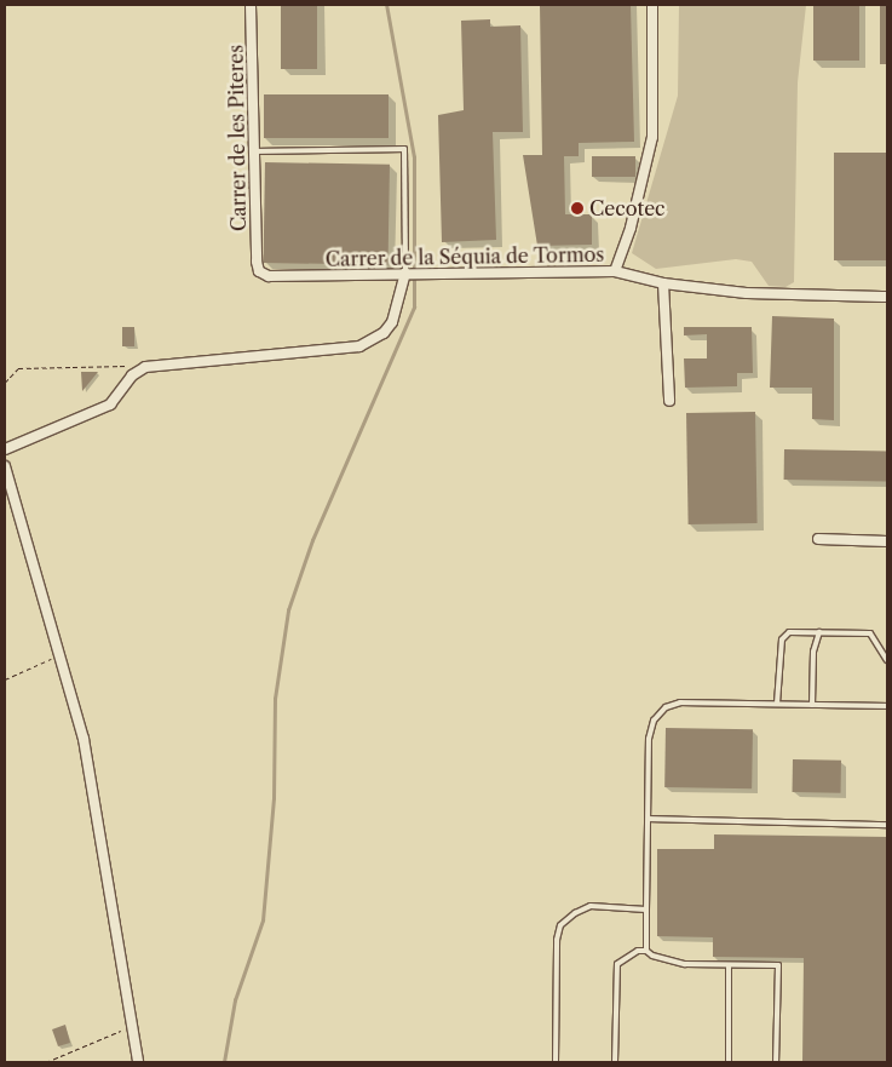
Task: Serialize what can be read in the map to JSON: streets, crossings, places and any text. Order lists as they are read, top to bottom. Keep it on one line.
{"streets":{"street":["Carrer de les Piteres","Carrer de la Séquia de Tormos"]},"crossings":[["Carrer de les Piteres","Carrer de la Séquia de Tormos"]],"places":["Cecotec"]}
